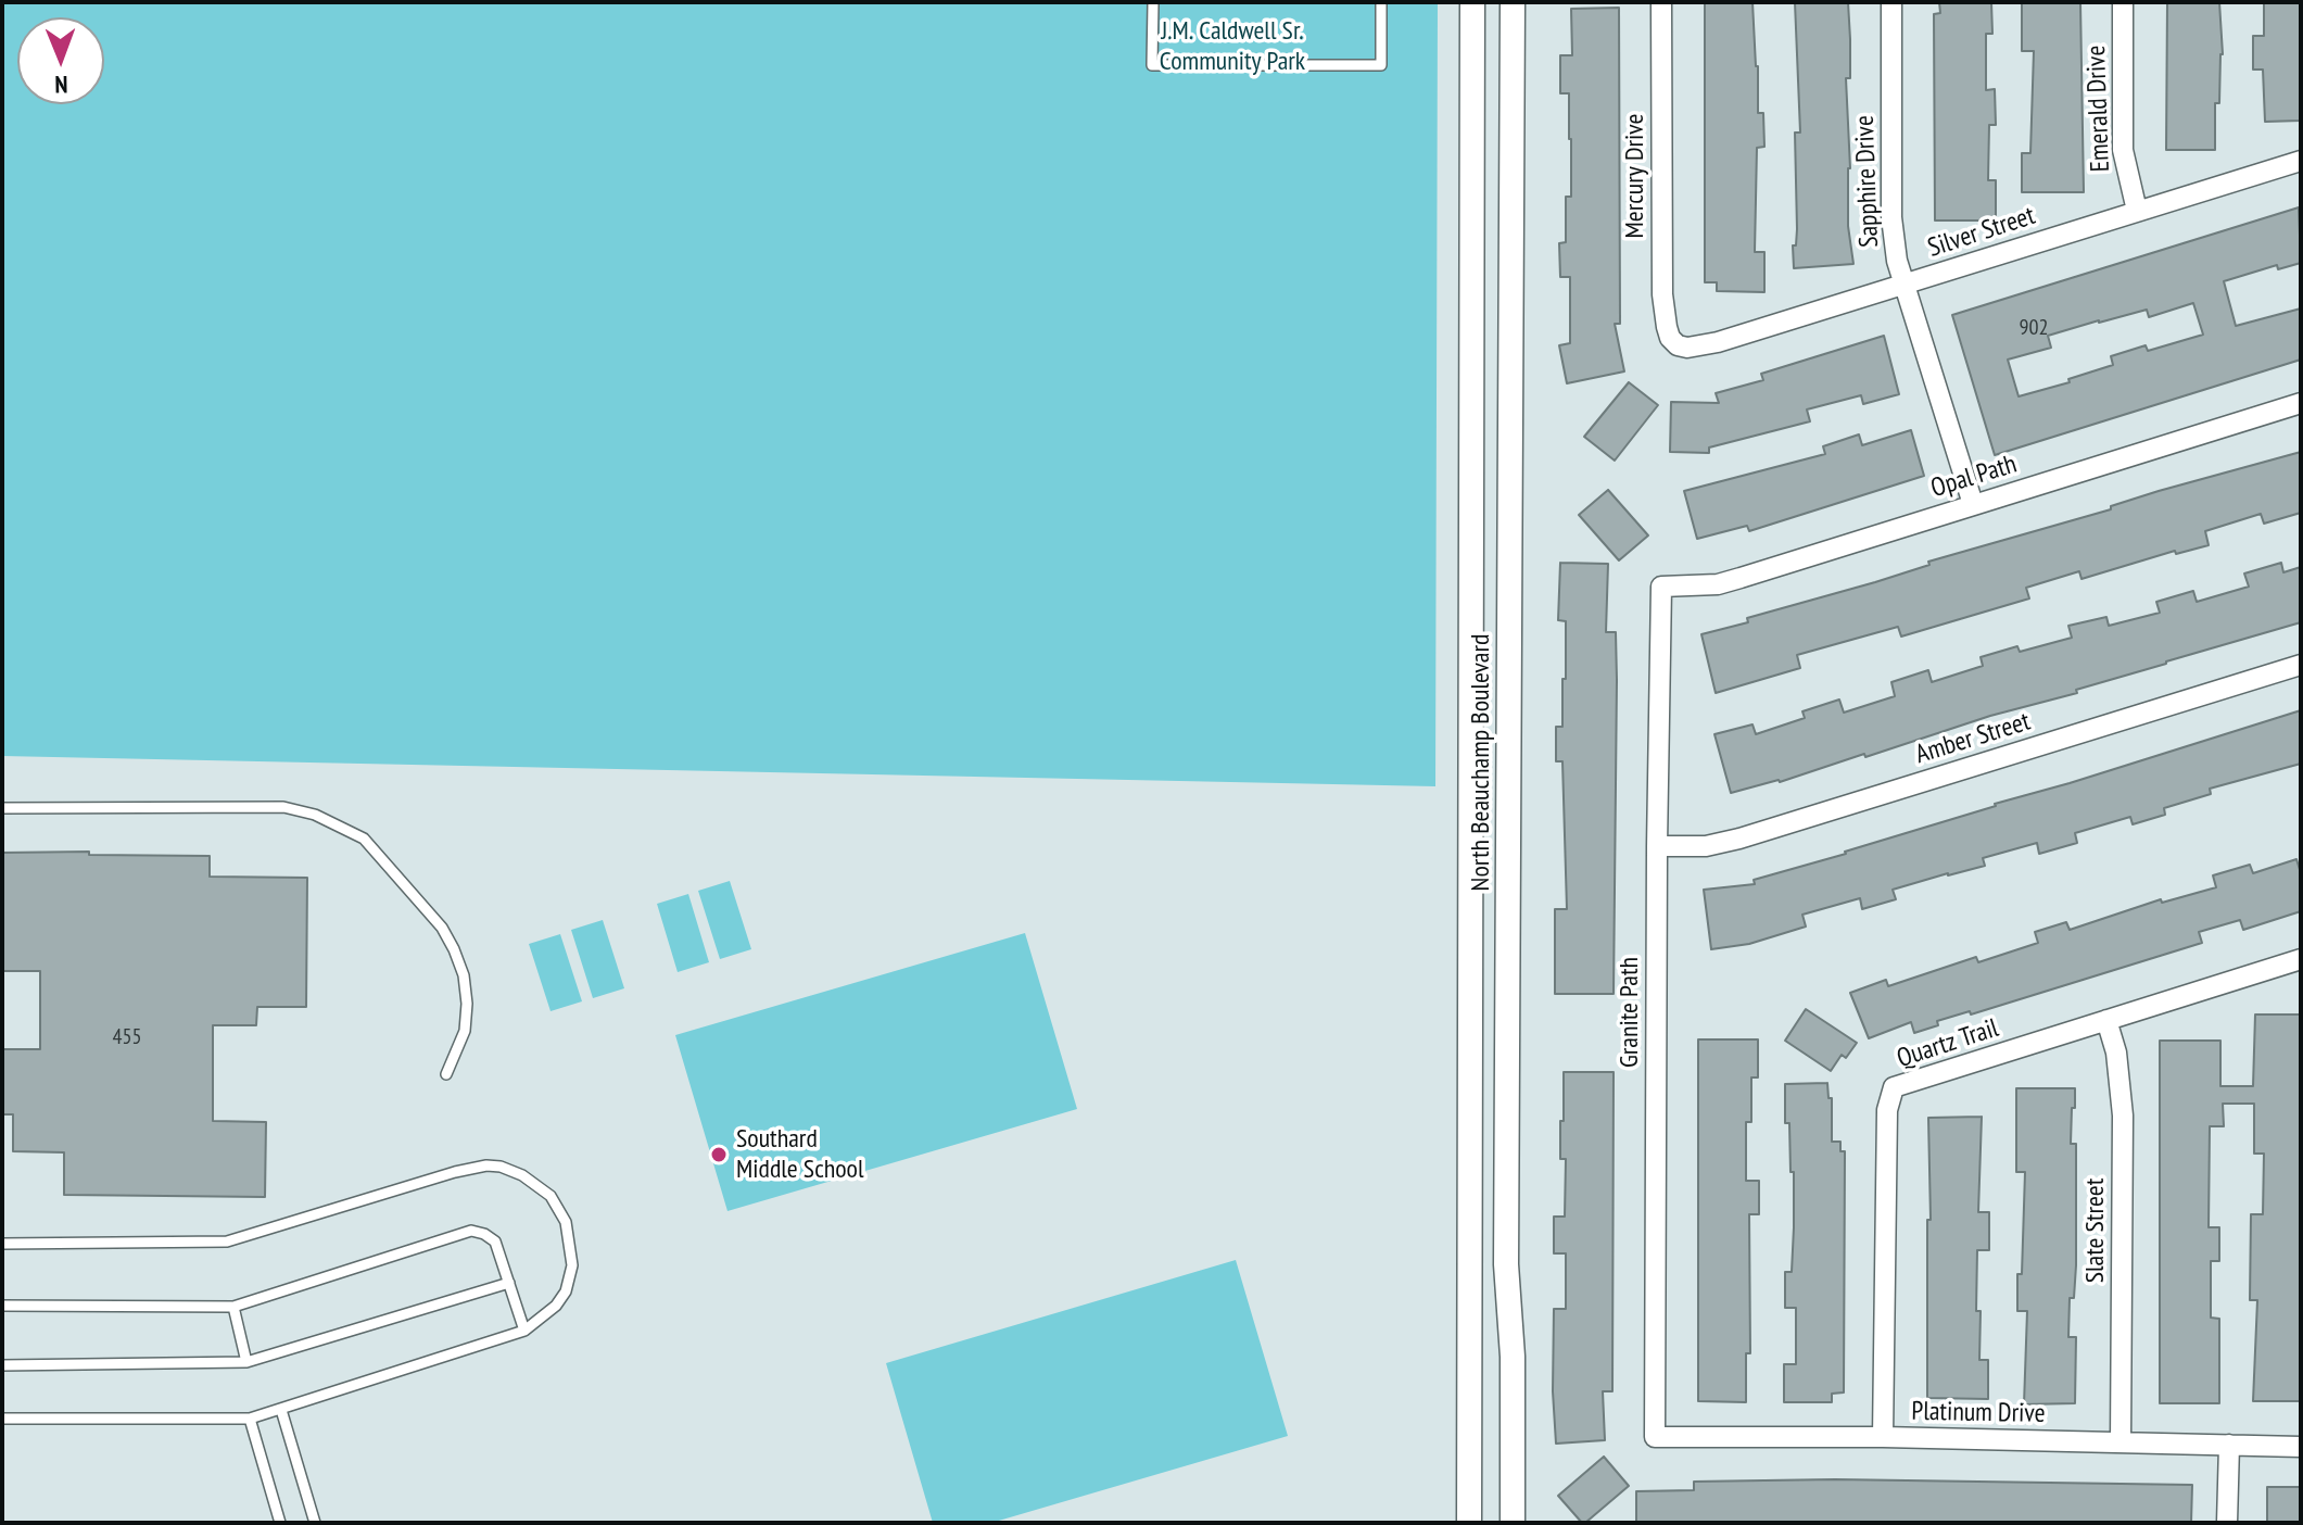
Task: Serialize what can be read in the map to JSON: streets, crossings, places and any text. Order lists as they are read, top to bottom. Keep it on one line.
{"streets":{"street":["Emerald Drive","Mercury Drive","Sapphire Drive","Silver Street","Opal Path","Amber Street","North Beauchamp Boulevard","Granite Path","Quartz Trail","Slate Street","Platinum Drive"]},"crossings":[["Emerald Drive","Silver Street"],["Mercury Drive","Silver Street"],["Sapphire Drive","Silver Street"],["Sapphire Drive","Opal Path"],["Opal Path","Granite Path"],["Amber Street","Granite Path"],["Granite Path","Platinum Drive"],["Quartz Trail","Slate Street"],["Quartz Trail","Platinum Drive"],["Slate Street","Platinum Drive"]],"parks":["J.M. Caldwell Sr. Community Park"],"places":["Southard Middle School"],"house_numbers":["902","455"],"north":"bottom"}
